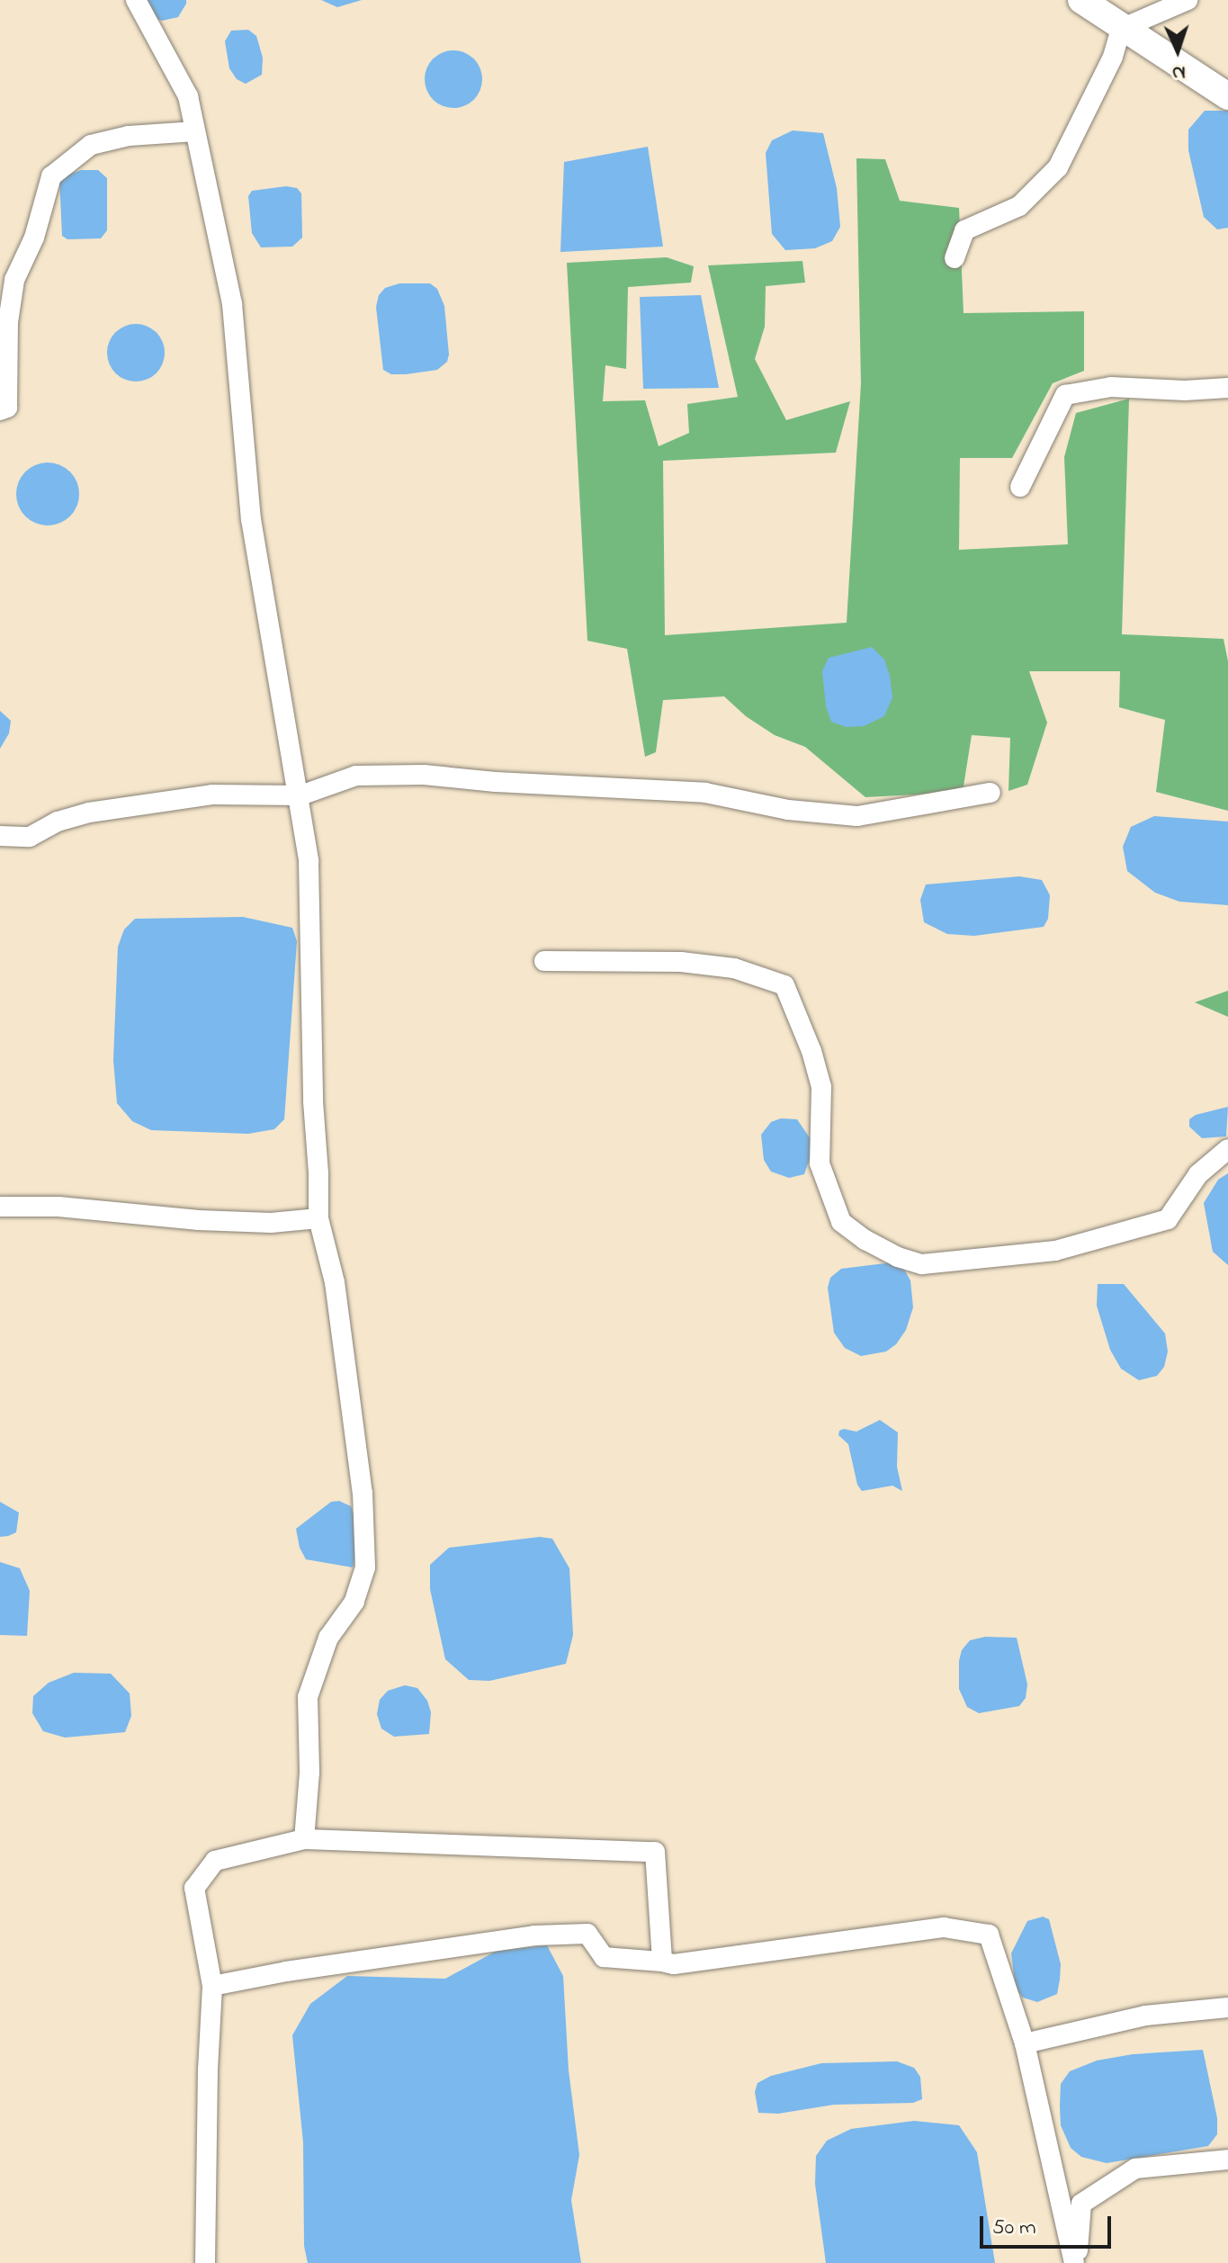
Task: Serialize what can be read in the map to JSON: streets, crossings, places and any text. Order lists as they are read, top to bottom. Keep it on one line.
{"scale_bar":"50 m","north":"bottom"}
